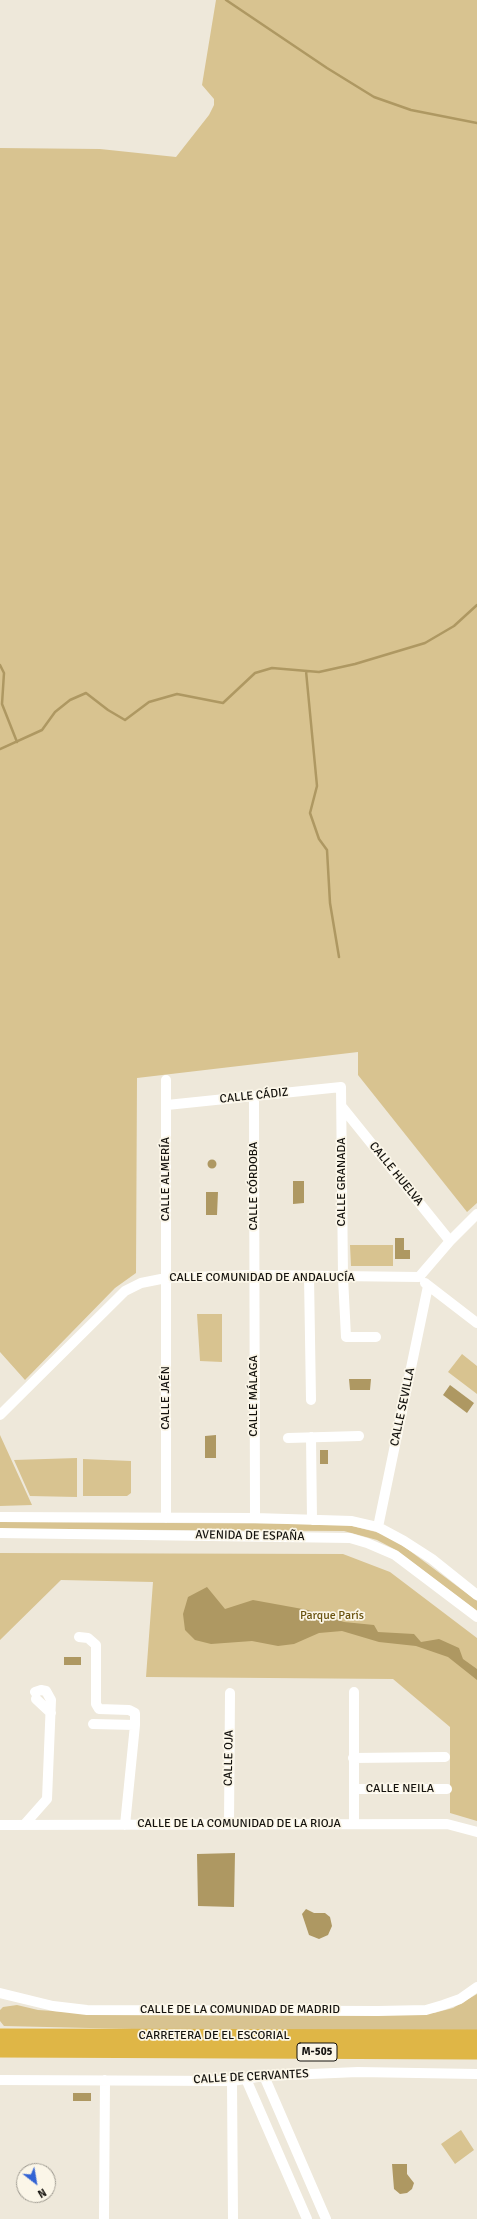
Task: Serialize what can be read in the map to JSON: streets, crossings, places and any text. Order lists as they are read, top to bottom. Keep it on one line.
{"streets":{"highway":["CARRETERA DE EL ESCORIAL","M-505"],"street":["CALLE CÁDIZ","CALLE HUELVA","CALLE ALMERÍA","CALLE GRANADA","CALLE CÓRDOBA","CALLE COMUNIDAD DE ANDALUCÍA","CALLE MÁLAGA","CALLE JAÉN","CALLE SEVILLA","AVENIDA DE ESPAÑA","CALLE OJA","CALLE NEILA","CALLE DE LA COMUNIDAD DE LA RIOJA","CALLE DE LA COMUNIDAD DE MADRID","CALLE DE CERVANTES"]},"crossings":[["CALLE CÁDIZ","CALLE ALMERÍA"],["CALLE CÁDIZ","CALLE GRANADA"],["CALLE CÁDIZ","CALLE CÓRDOBA"],["CALLE HUELVA","CALLE GRANADA"],["CALLE ALMERÍA","CALLE COMUNIDAD DE ANDALUCÍA"],["CALLE ALMERÍA","CALLE JAÉN"],["CALLE GRANADA","CALLE COMUNIDAD DE ANDALUCÍA"],["CALLE CÓRDOBA","CALLE COMUNIDAD DE ANDALUCÍA"],["CALLE CÓRDOBA","CALLE MÁLAGA"],["CALLE COMUNIDAD DE ANDALUCÍA","CALLE MÁLAGA"],["CALLE COMUNIDAD DE ANDALUCÍA","CALLE JAÉN"],["CALLE MÁLAGA","AVENIDA DE ESPAÑA"],["CALLE JAÉN","AVENIDA DE ESPAÑA"],["CALLE SEVILLA","AVENIDA DE ESPAÑA"],["CALLE OJA","CALLE DE LA COMUNIDAD DE LA RIOJA"],["CALLE NEILA","CALLE DE LA COMUNIDAD DE LA RIOJA"],["CARRETERA DE EL ESCORIAL","M-505"]],"parks":["Parque París"],"north":"bottom right"}
